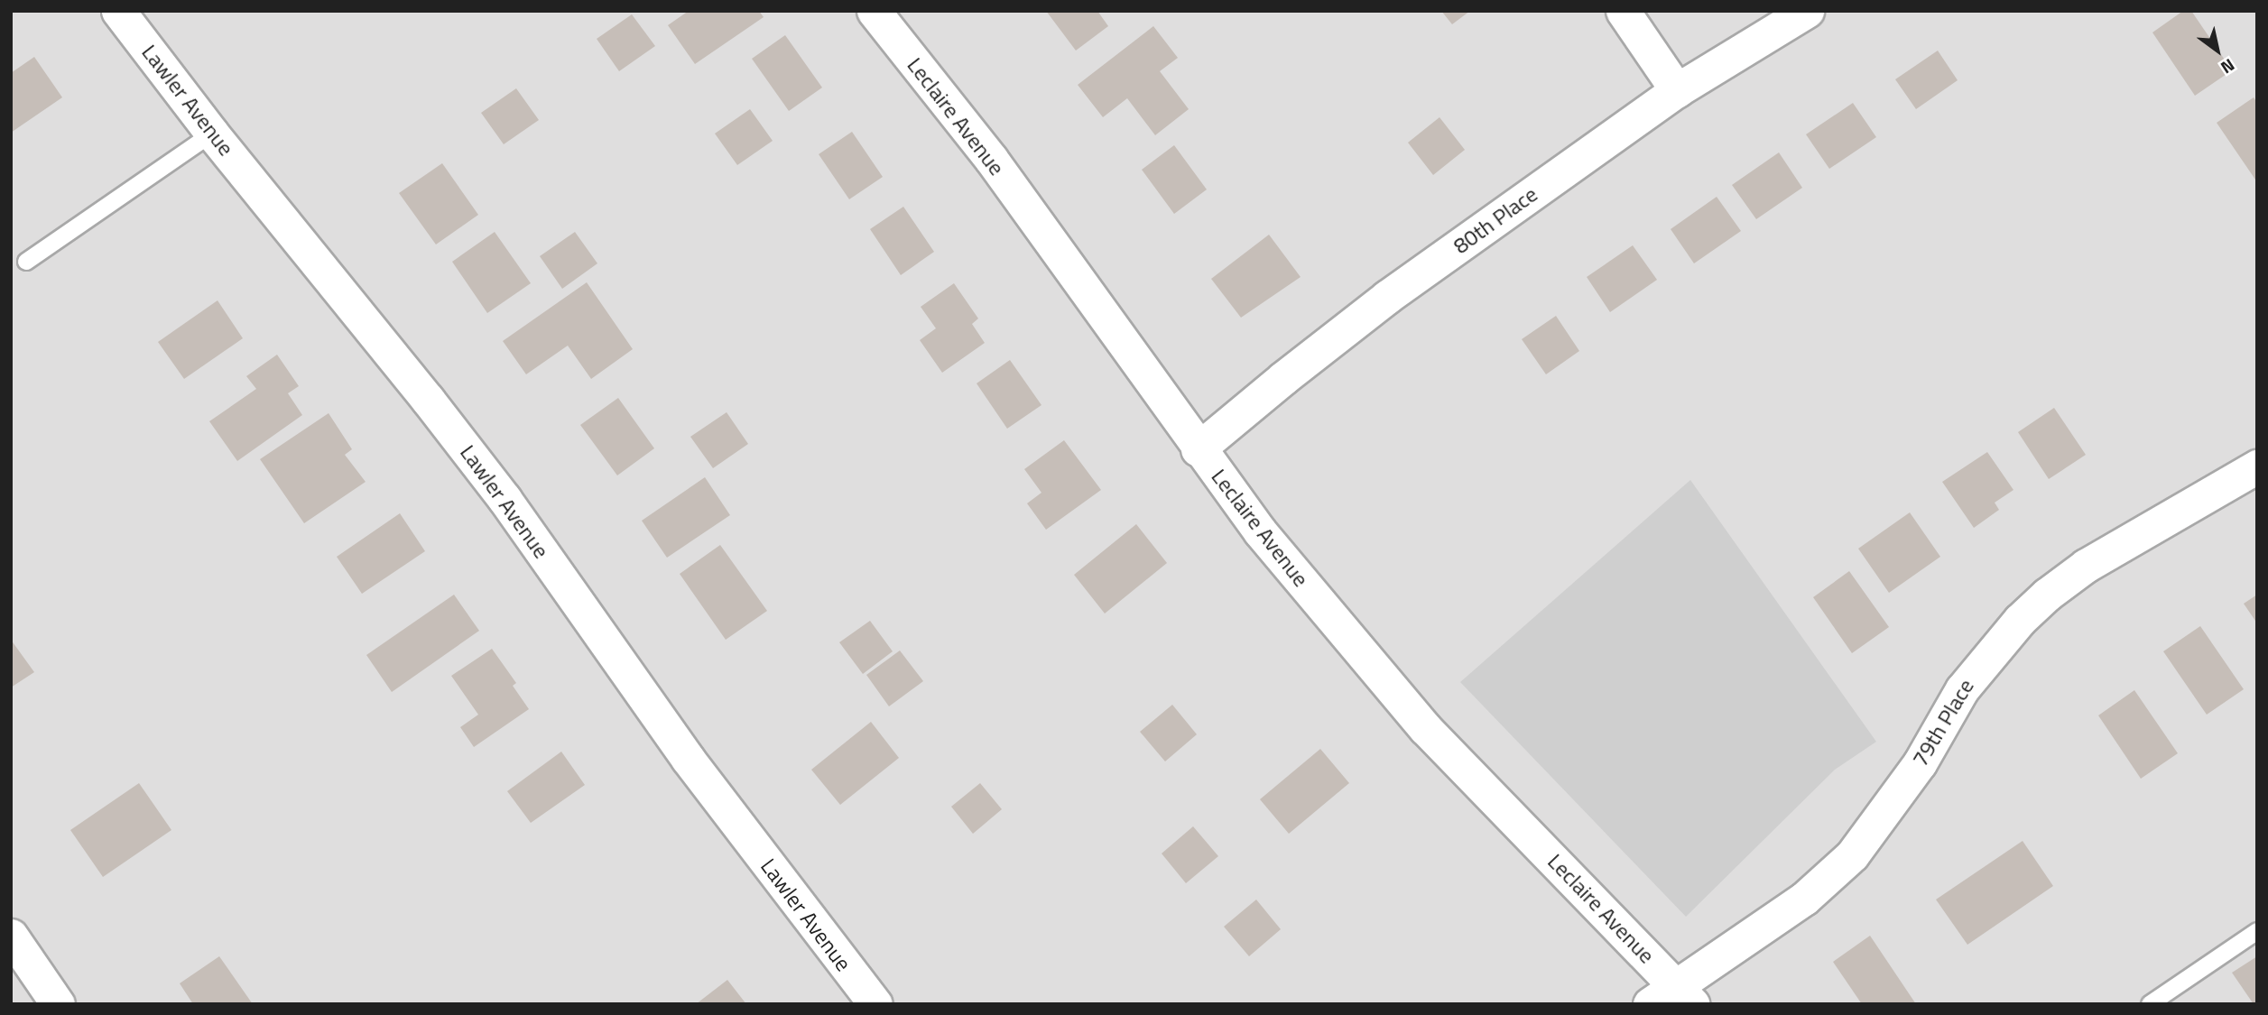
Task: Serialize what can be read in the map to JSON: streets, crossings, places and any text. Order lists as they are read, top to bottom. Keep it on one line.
{"streets":{"street":["Lawler Avenue","Leclaire Avenue","80th Place","79th Place"]},"crossings":[["Leclaire Avenue","80th Place"],["Leclaire Avenue","79th Place"]],"north":"bottom right"}
